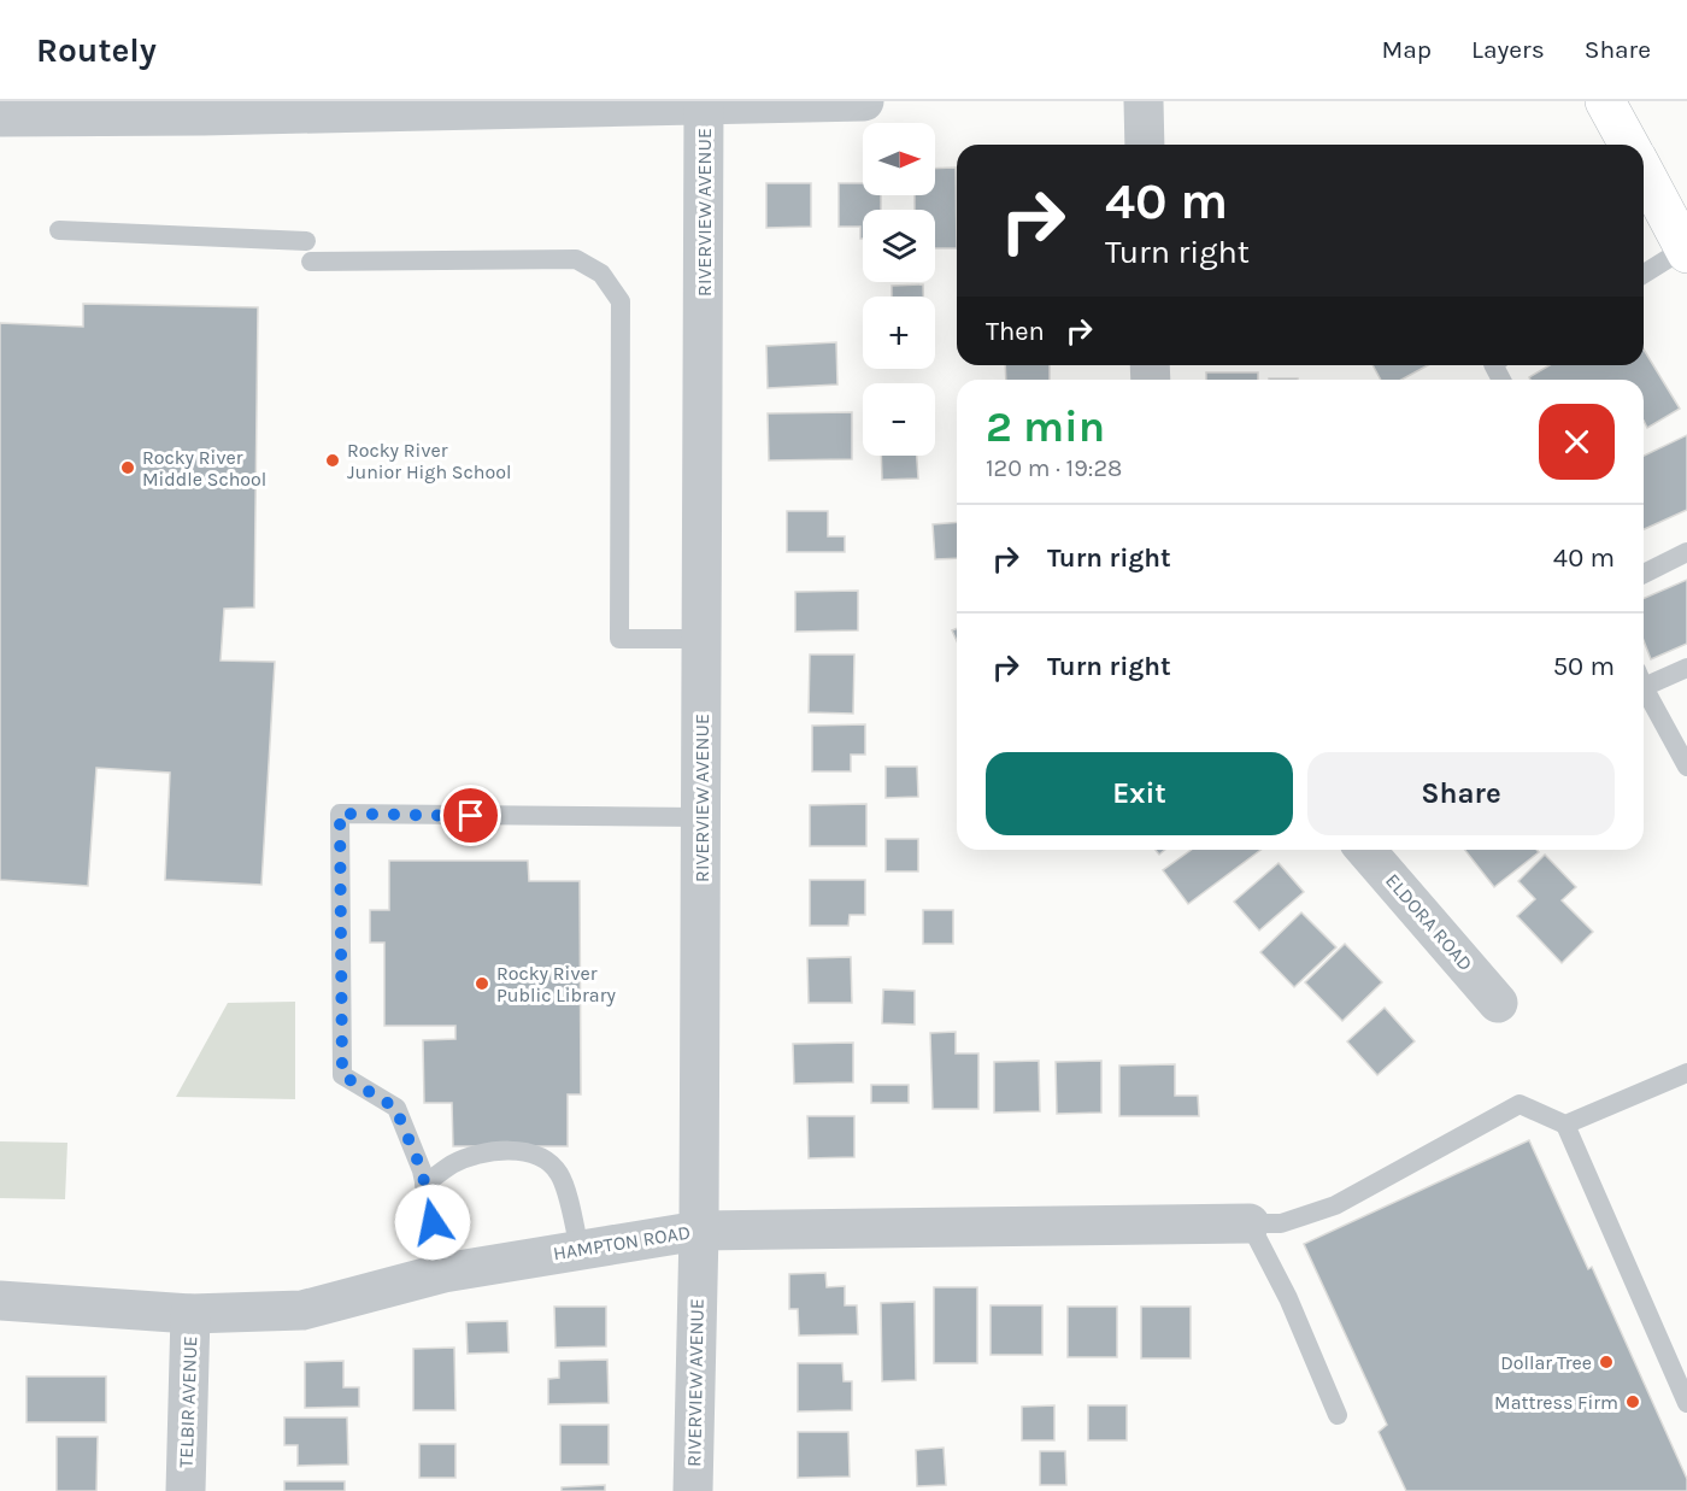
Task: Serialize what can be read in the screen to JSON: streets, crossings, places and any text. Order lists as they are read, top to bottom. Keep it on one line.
{"streets":{"street":["RIVERVIEW AVENUE","ELDORA ROAD","HAMPTON ROAD","TELBIR AVENUE"]},"crossings":[["RIVERVIEW AVENUE","HAMPTON ROAD"],["HAMPTON ROAD","TELBIR AVENUE"]],"places":["Rocky River Junior High School","Rocky River Middle School","Rocky River Public Library","Dollar Tree","Mattress Firm"],"north":"right","page":{"header":"Routely","nav":["Map","Layers","Share"],"map_buttons":["+","−"],"turn":["40 m","Turn right"],"then":"Then","heading":["2 min","120 m · 19:28"],"list":[{"name":"Turn right","value":"40 m"},{"name":"Turn right","value":"50 m"}],"buttons":["Exit","Share"]}}
